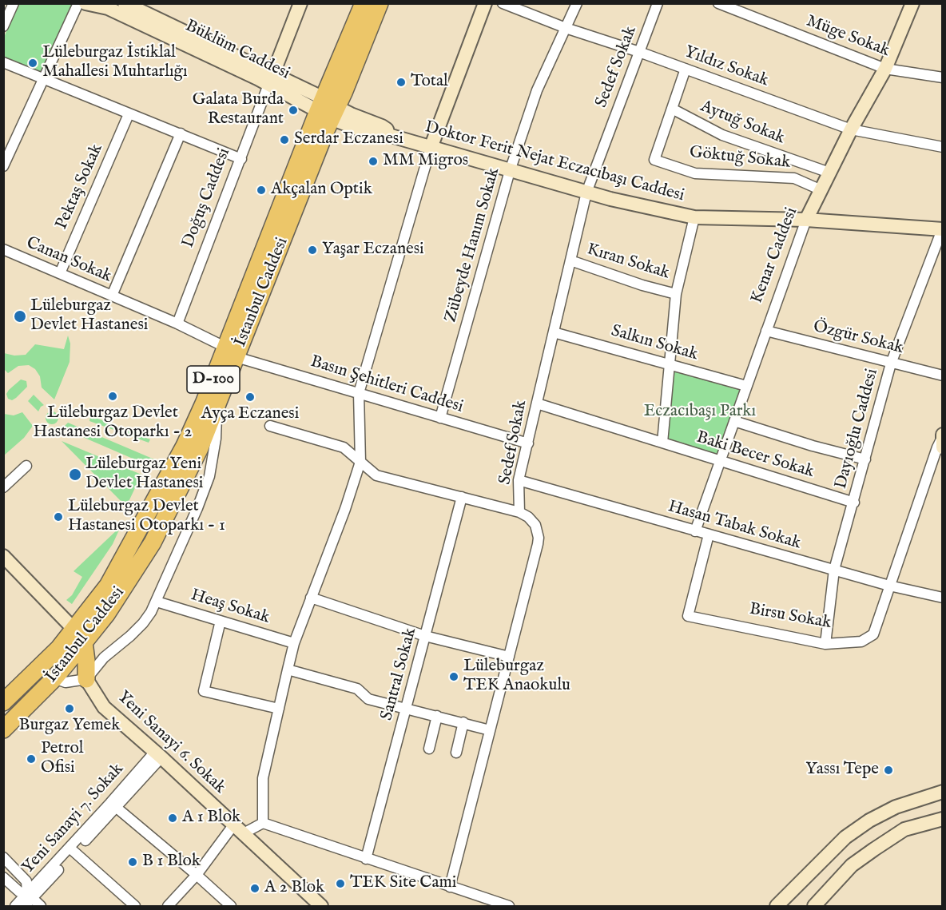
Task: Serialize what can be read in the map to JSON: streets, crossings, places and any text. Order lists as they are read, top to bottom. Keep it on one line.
{"streets":{"highway":["İstanbul Caddesi","D-100"],"main road":["Büklüm Caddesi","Doktor Ferit Nejat Eczacıbaşı Caddesi","Doğuş Caddesi","Kenar Caddesi","Yeni Sanayi 6. Sokak"],"street":["Müge Sokak","Sedef Sokak","Yıldız Sokak","Aytuğ Sokak","Göktuğ Sokak","Pektaş Sokak","Zübeyde Hanım Sokak","Canan Sokak","Kıran Sokak","Özgür Sokak","Salkın Sokak","Basın Şehitleri Caddesi","Dayıoğlu Caddesi","Baki Becer Sokak","Hasan Tabak Sokak","Heaş Sokak","Birsu Sokak","Santral Sokak","Yeni Sanayi 7. Sokak"]},"crossings":[["Müge Sokak","Kenar Caddesi"],["Büklüm Caddesi","Doktor Ferit Nejat Eczacıbaşı Caddesi"],["Büklüm Caddesi","Doğuş Caddesi"],["Büklüm Caddesi","İstanbul Caddesi"],["Sedef Sokak","Yıldız Sokak"],["Sedef Sokak","Doktor Ferit Nejat Eczacıbaşı Caddesi"],["Sedef Sokak","Kıran Sokak"],["Sedef Sokak","Salkın Sokak"],["Sedef Sokak","Basın Şehitleri Caddesi"],["Sedef Sokak","Baki Becer Sokak"],["Sedef Sokak","Hasan Tabak Sokak"],["Yıldız Sokak","Zübeyde Hanım Sokak"],["Yıldız Sokak","Kenar Caddesi"],["Aytuğ Sokak","Göktuğ Sokak"],["Aytuğ Sokak","Kenar Caddesi"],["Göktuğ Sokak","Kenar Caddesi"],["Doktor Ferit Nejat Eczacıbaşı Caddesi","Zübeyde Hanım Sokak"],["Doktor Ferit Nejat Eczacıbaşı Caddesi","Kenar Caddesi"],["Doktor Ferit Nejat Eczacıbaşı Caddesi","İstanbul Caddesi"],["Doktor Ferit Nejat Eczacıbaşı Caddesi","Dayıoğlu Caddesi"],["Pektaş Sokak","Canan Sokak"],["Doğuş Caddesi","Canan Sokak"],["Zübeyde Hanım Sokak","Basın Şehitleri Caddesi"],["Kenar Caddesi","Özgür Sokak"],["Kenar Caddesi","Salkın Sokak"],["Kenar Caddesi","Baki Becer Sokak"],["Kenar Caddesi","Hasan Tabak Sokak"],["Canan Sokak","İstanbul Caddesi"],["Canan Sokak","Basın Şehitleri Caddesi"],["İstanbul Caddesi","Basın Şehitleri Caddesi"],["Özgür Sokak","Dayıoğlu Caddesi"],["Dayıoğlu Caddesi","Baki Becer Sokak"],["Dayıoğlu Caddesi","Hasan Tabak Sokak"],["Dayıoğlu Caddesi","Birsu Sokak"],["Hasan Tabak Sokak","Birsu Sokak"],["Yeni Sanayi 6. Sokak","Yeni Sanayi 7. Sokak"]],"parks":["Eczacıbaşı Parkı"],"places":["Lüleburgaz İstiklal Mahallesi Muhtarlığı","Total","Galata Burda Restaurant","Serdar Eczanesi","MM Migros","Akçalan Optik","Yaşar Eczanesi","Lüleburgaz Devlet Hastanesi","Lüleburgaz Devlet Hastanesi Otoparkı - 2","Ayça Eczanesi","Lüleburgaz Yeni Devlet Hastanesi","Lüleburgaz Devlet Hastanesi Otoparkı - 1","Lüleburgaz TEK Anaokulu","Burgaz Yemek","Petrol Ofisi","Yassı Tepe","A 1 Blok","B 1 Blok","TEK Site Cami","A 2 Blok"]}
